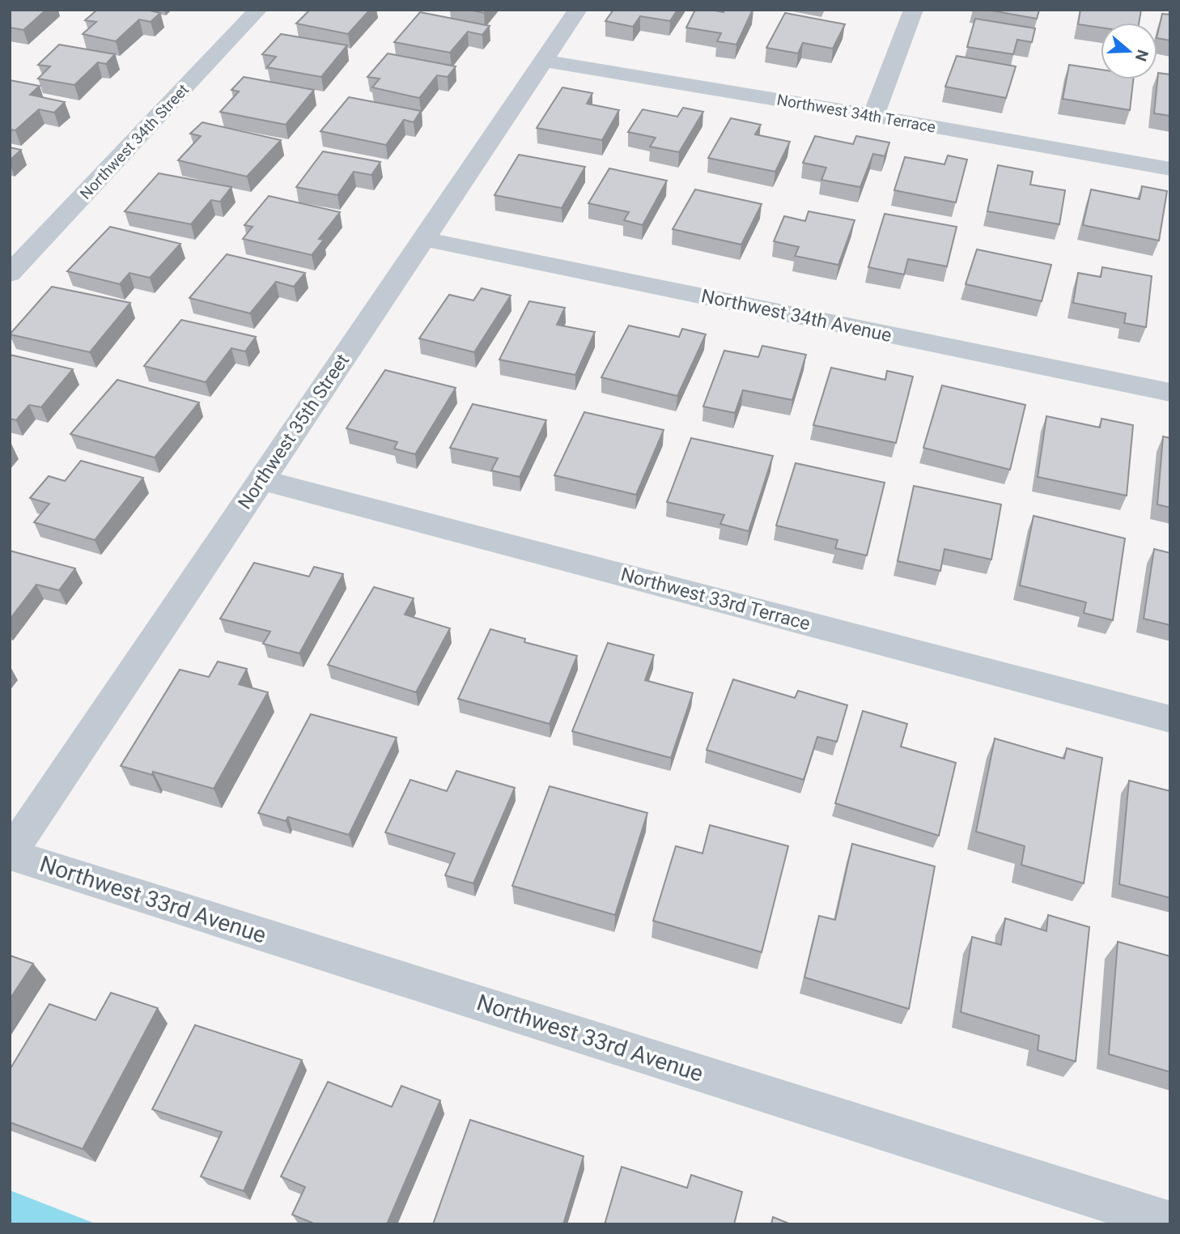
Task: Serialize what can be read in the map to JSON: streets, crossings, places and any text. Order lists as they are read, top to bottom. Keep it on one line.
{"streets":{"street":["Northwest 34th Terrace","Northwest 34th Street","Northwest 34th Avenue","Northwest 35th Street","Northwest 33rd Terrace","Northwest 33rd Avenue"]},"crossings":[["Northwest 34th Terrace","Northwest 35th Street"],["Northwest 34th Avenue","Northwest 35th Street"],["Northwest 35th Street","Northwest 33rd Terrace"],["Northwest 35th Street","Northwest 33rd Avenue"]],"north":"right"}
